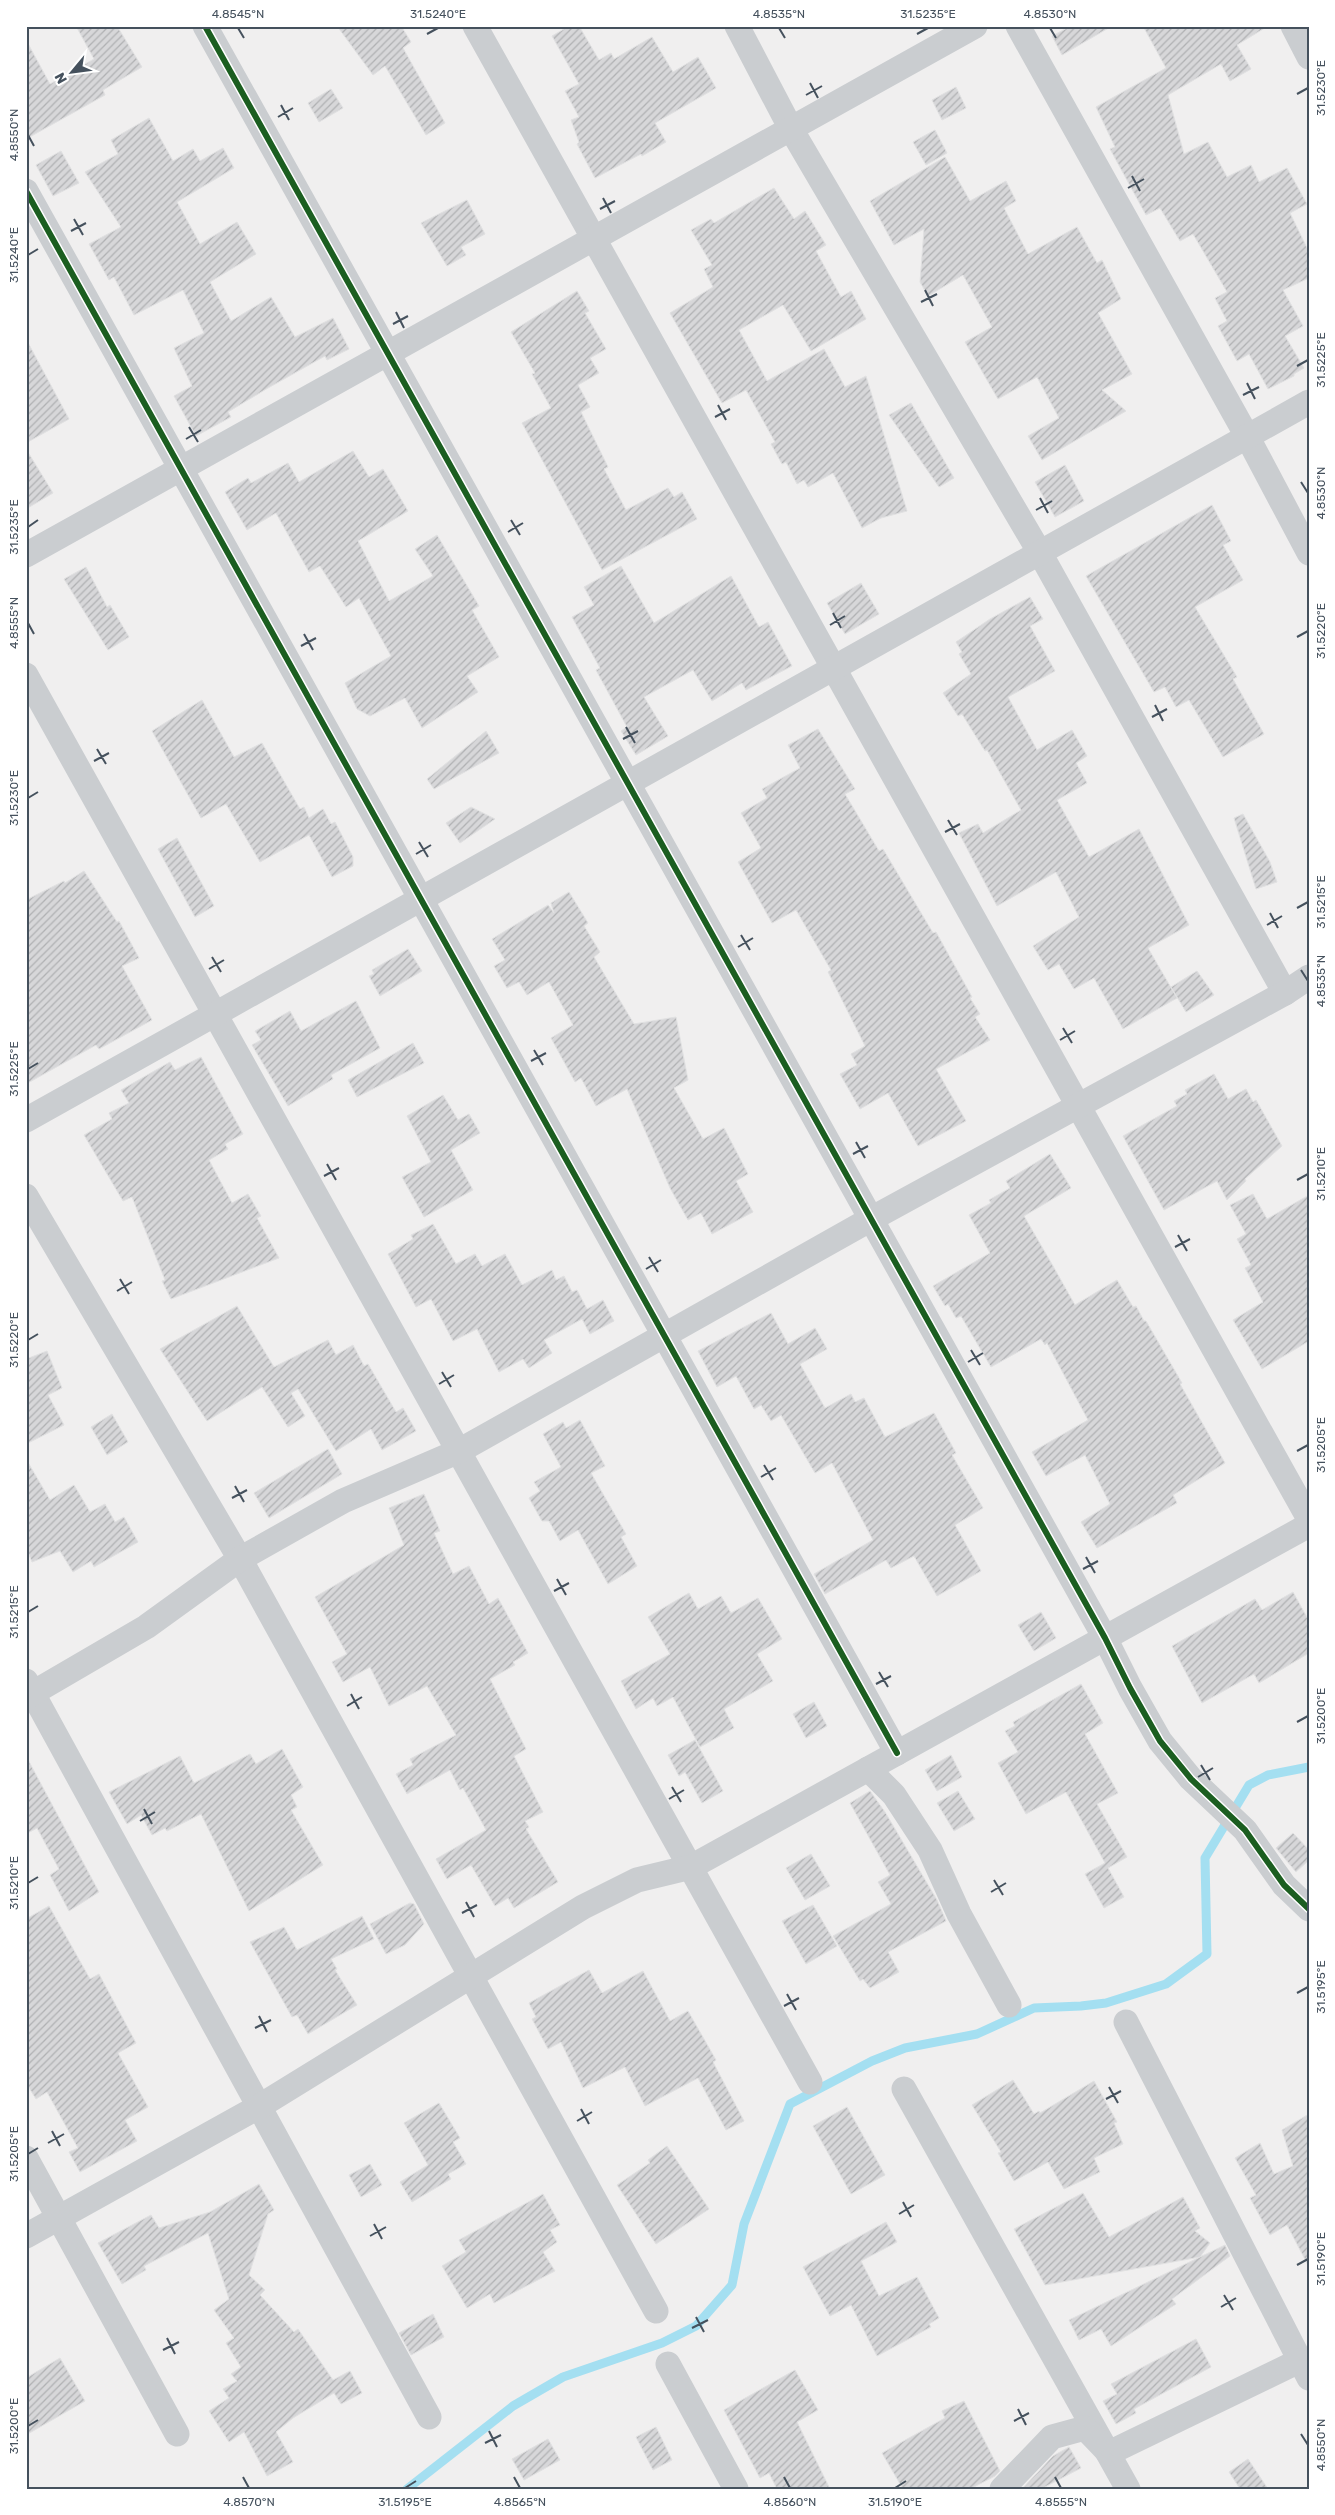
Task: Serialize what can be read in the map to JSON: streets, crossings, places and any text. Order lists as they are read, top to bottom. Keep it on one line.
{"north":"bottom left","coordinates":["4.8545°N","31.5240°E","4.8535°N","31.5235°E","4.8530°N","31.5230°E","4.8550°N","31.5225°E","4.8555°N","31.5220°E","31.5215°E","31.5210°E","31.5205°E","31.5200°E","31.5195°E","31.5190°E","4.8570°N","4.8565°N","4.8560°N"]}
